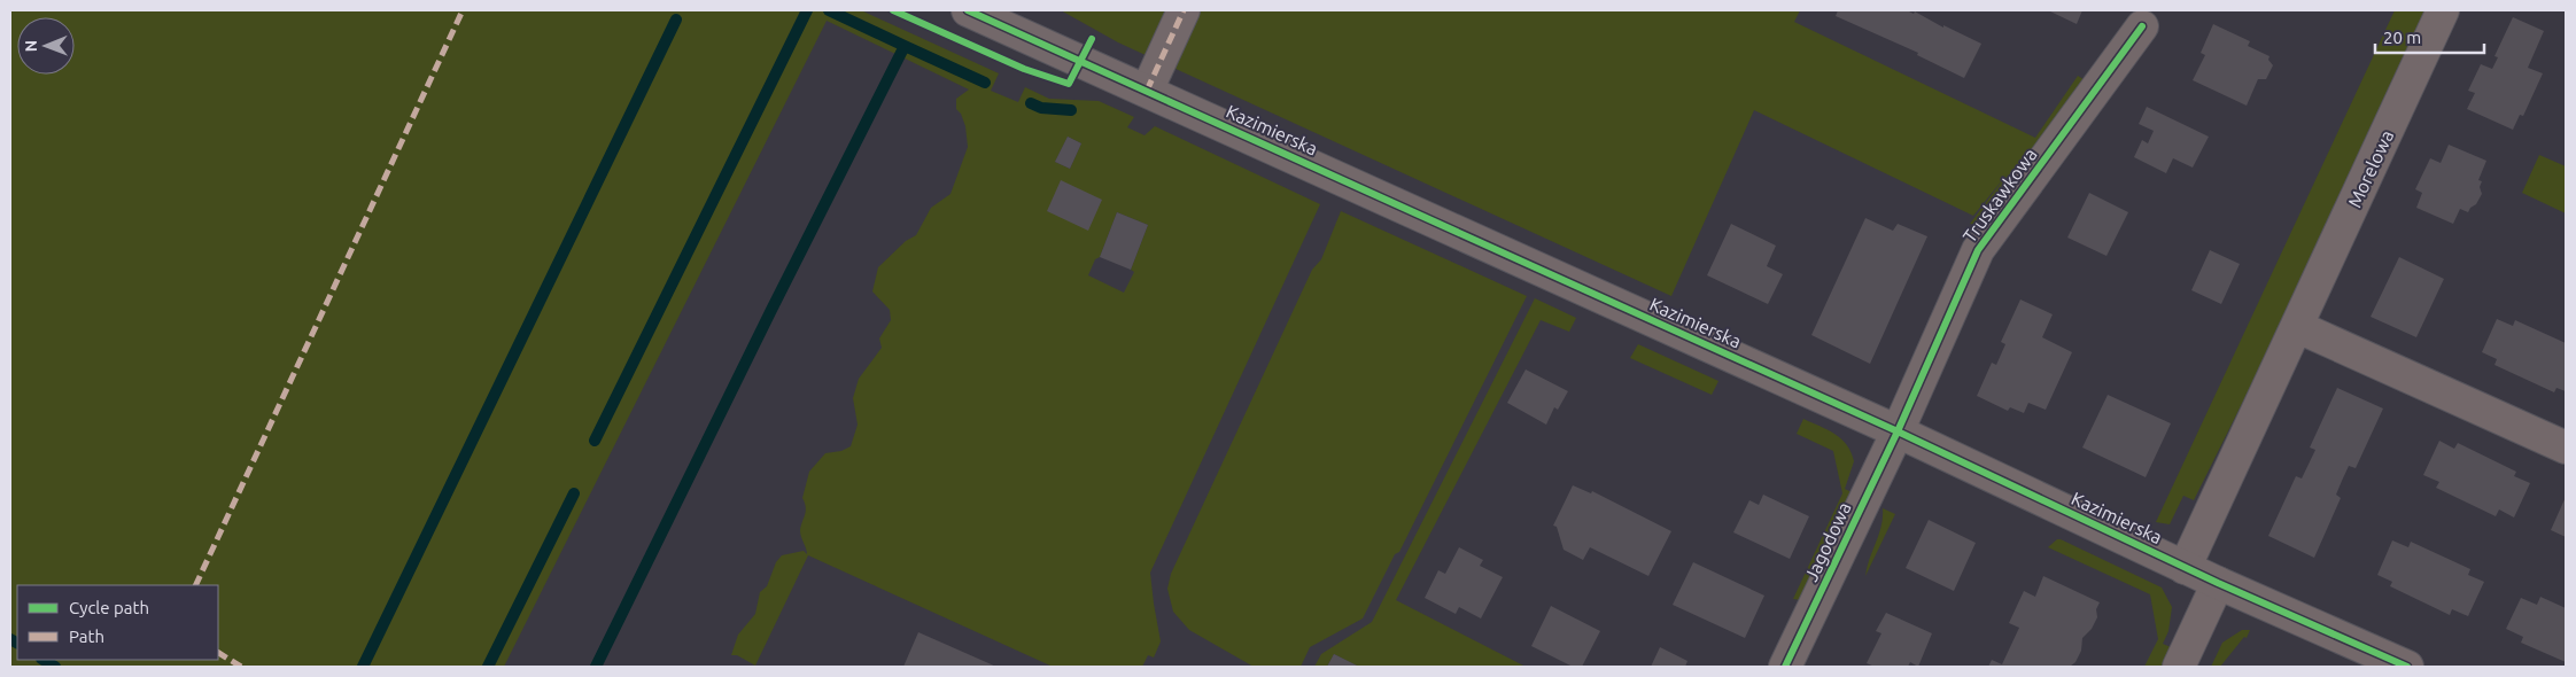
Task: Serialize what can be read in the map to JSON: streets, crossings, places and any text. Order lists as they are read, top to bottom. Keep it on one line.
{"streets":{"street":["Kazimierska","Morelowa","Truskawkowa","Jagodowa"]},"crossings":[["Kazimierska","Morelowa"],["Kazimierska","Truskawkowa"],["Kazimierska","Jagodowa"],["Truskawkowa","Jagodowa"]],"legend":["Cycle path","Path"],"scale_bar":"20 m","north":"left"}
